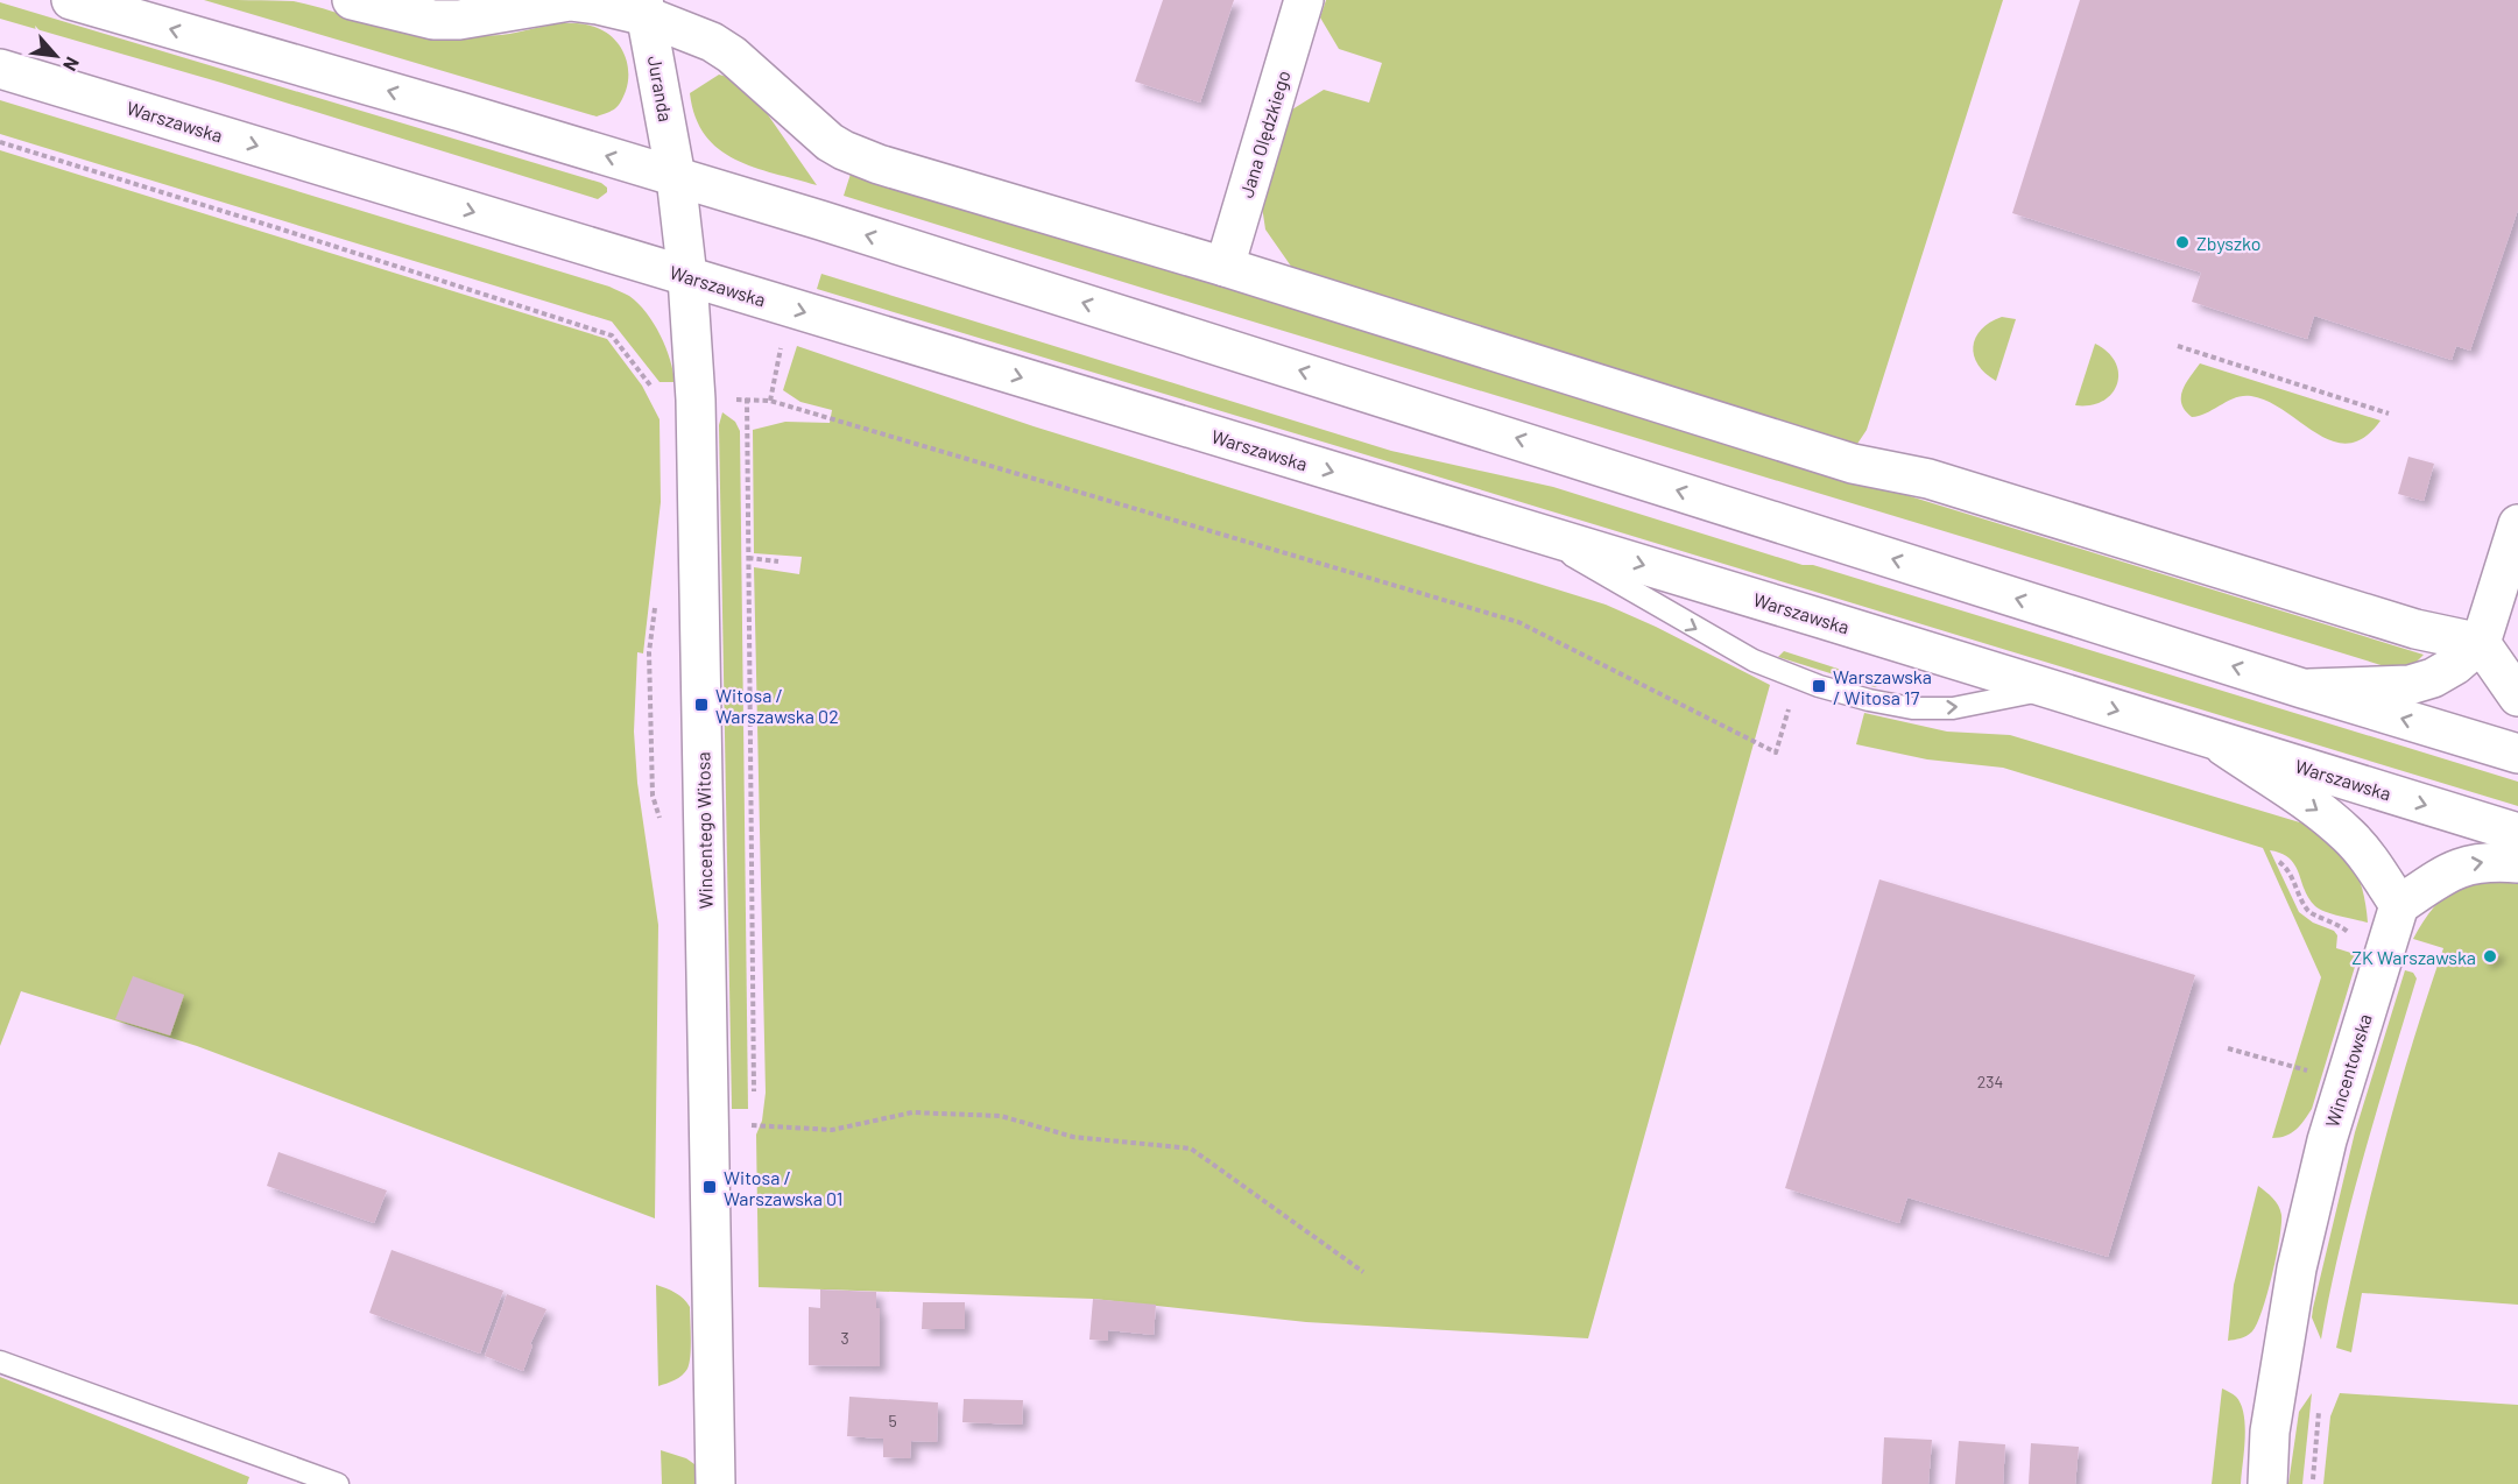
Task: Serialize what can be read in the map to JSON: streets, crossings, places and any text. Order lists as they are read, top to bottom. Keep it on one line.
{"streets":{"street":["Juranda","Warszawska","Jana Olędzkiego","Wincentego Witosa","Wincentowska"]},"crossings":[["Juranda","Wincentego Witosa"],["Warszawska","Wincentego Witosa"]],"places":{"other":["Zbyszko","ZK Warszawska"],"transit":["Warszawska / Witosa 17","Witosa / Warszawska 02","Witosa / Warszawska 01"]},"house_numbers":["234","3","5"],"north":"bottom right"}
